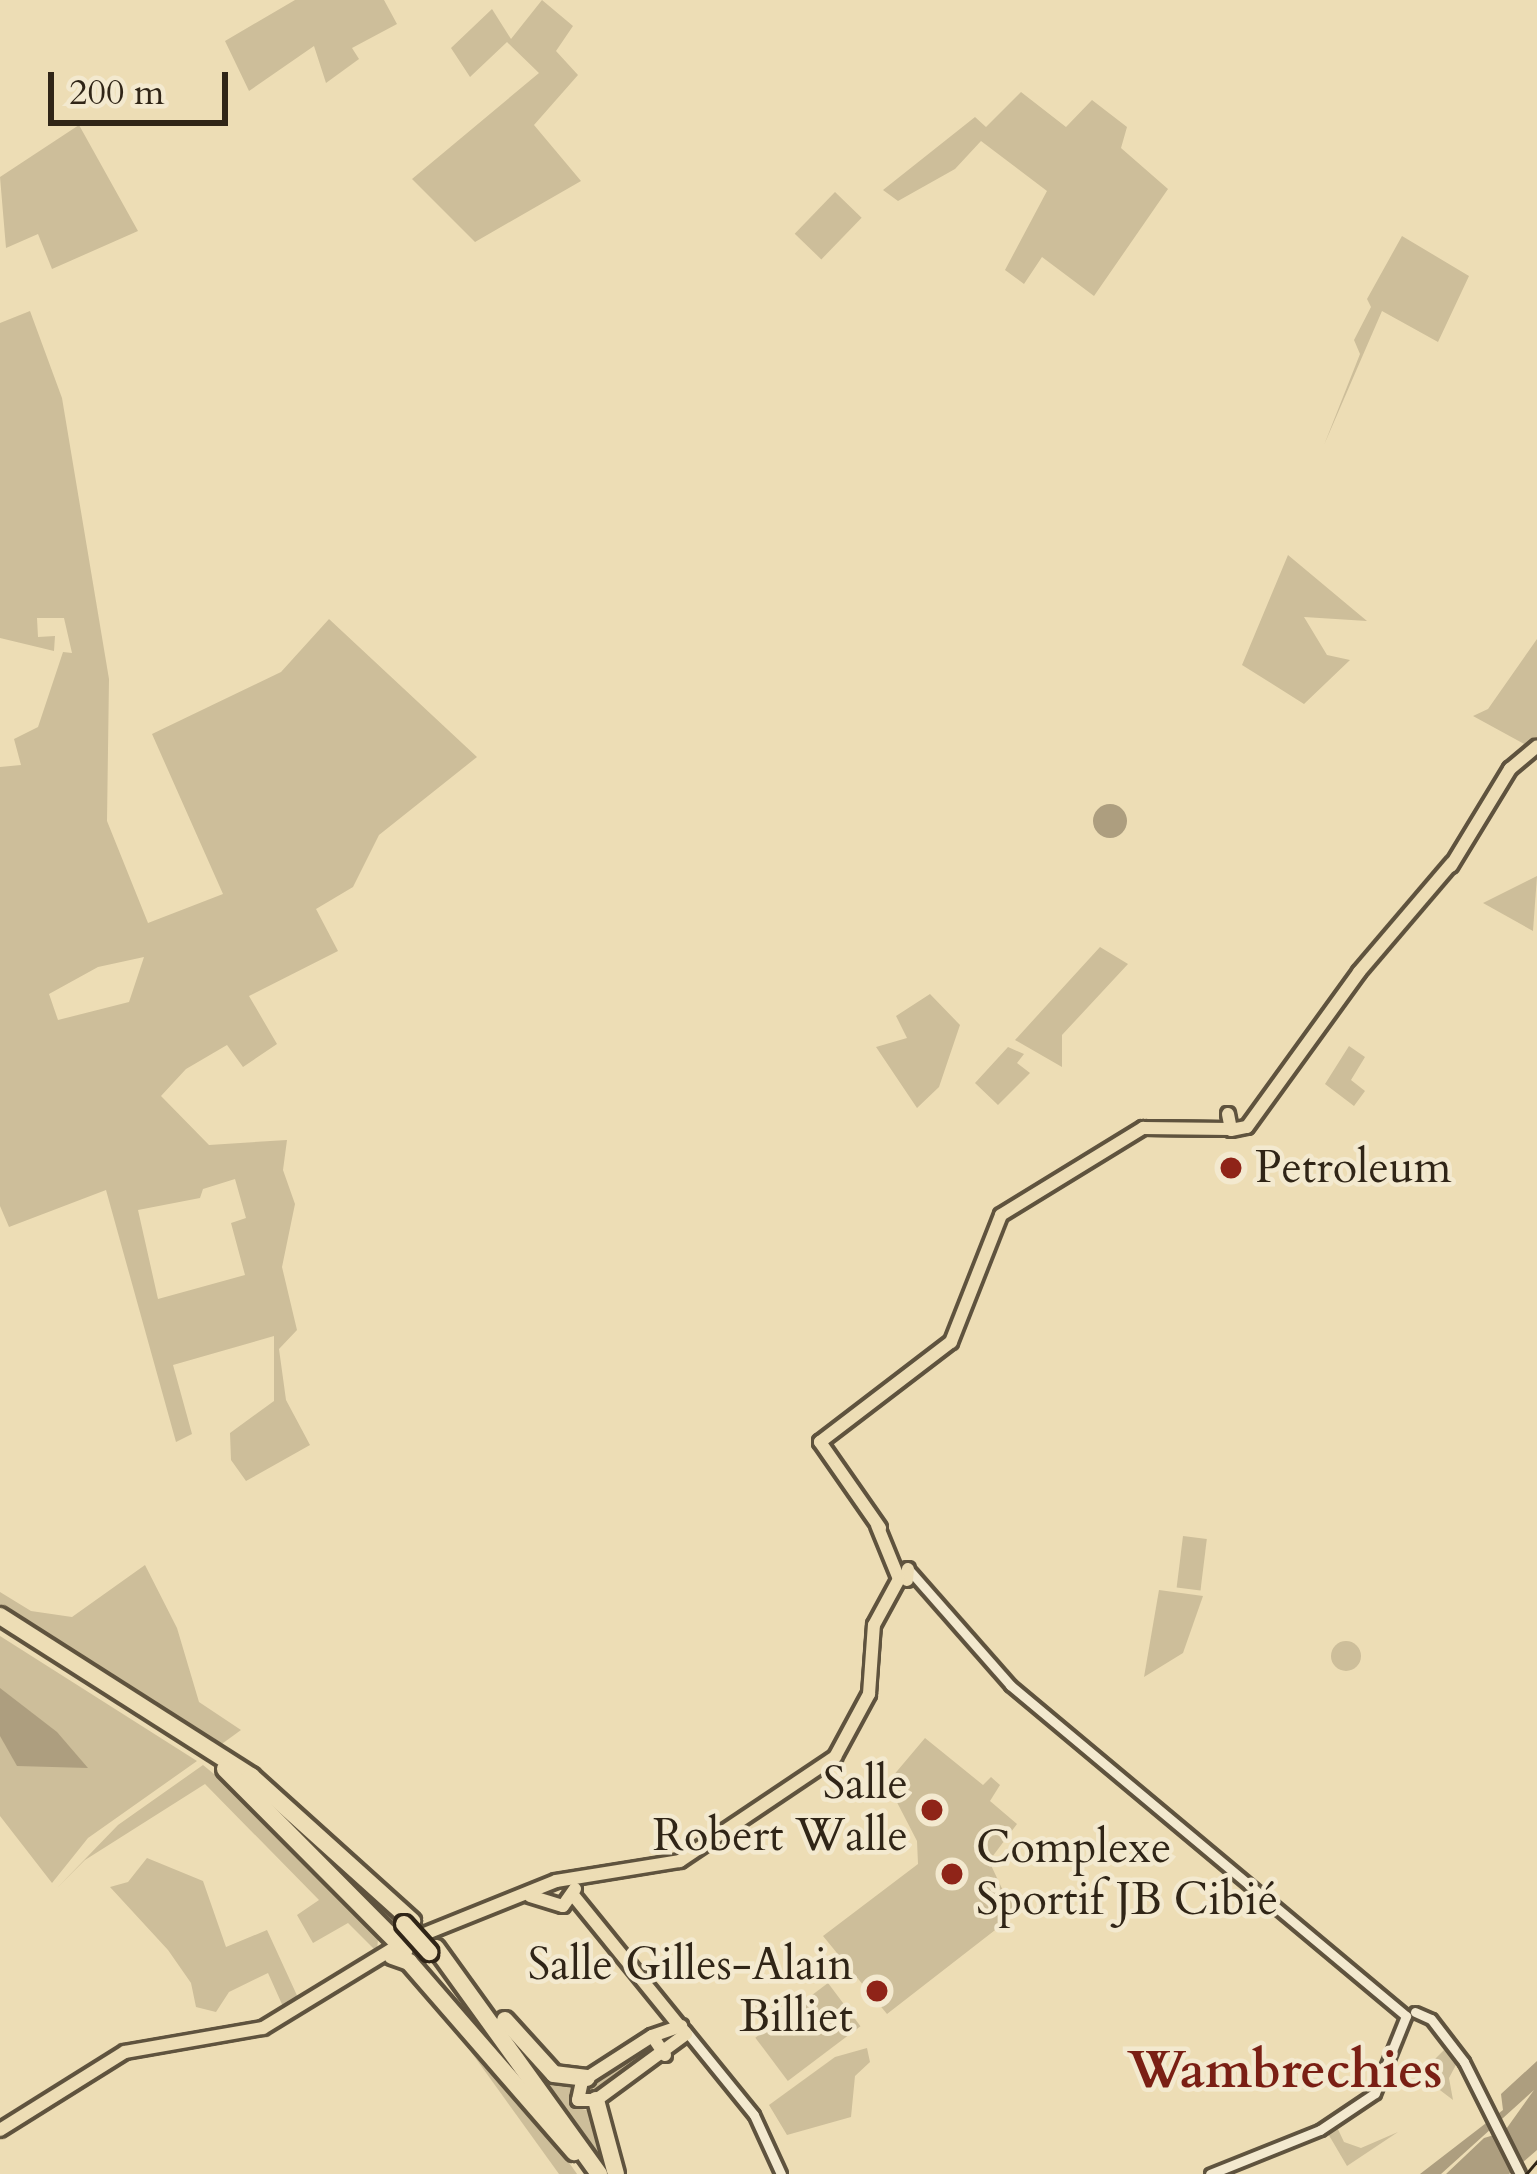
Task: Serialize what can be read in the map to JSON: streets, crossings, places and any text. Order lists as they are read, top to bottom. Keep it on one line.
{"districts":["Wambrechies"],"places":["Petroleum","Salle Robert Walle","Complexe Sportif JB Cibié","Salle Gilles-Alain Billiet"],"scale_bar":"200 m"}
